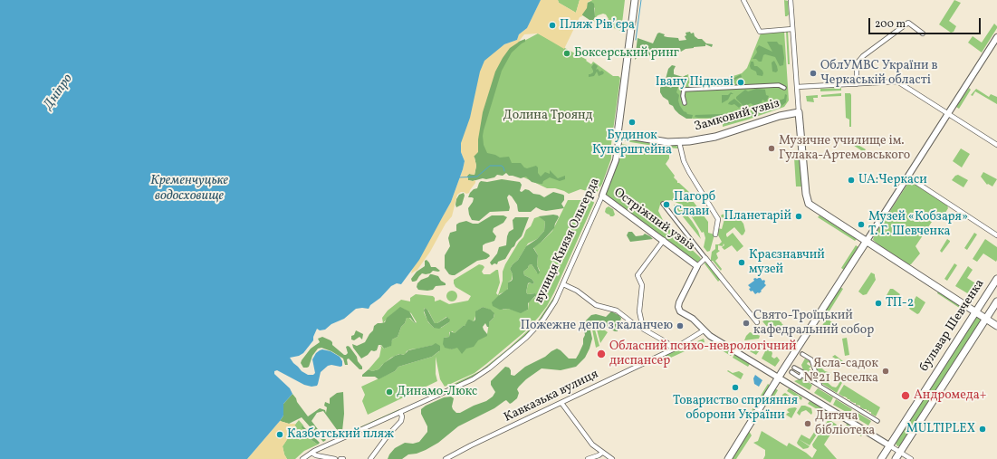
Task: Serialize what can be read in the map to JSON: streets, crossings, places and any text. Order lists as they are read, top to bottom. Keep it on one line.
{"streets":{"main road":["Замковий узвіз","вулиця Князя Ольгерда","бульвар Шевченка"],"street":["Остріжний узвіз","Кавказька вулиця"]},"crossings":[["Замковий узвіз","вулиця Князя Ольгерда"],["Остріжний узвіз","вулиця Князя Ольгерда"],["Остріжний узвіз","Кавказька вулиця"]],"water":["Дніпро","Кременчуцьке водосховище"],"parks":["Долина Троянд"],"places":["Пляж Рівʼєра","Боксерський ринг","ОблУМВС України в Черкаській області","Івану Підкові","Будинок Куперштейна","Музичне училище ім. Гулака-Артемовського","UA:Черкаси","Пагорб Слави","Планетарій","Музей «Кобзаря» Т. Г. Шевченка","Краєзнавчий музей","ТП-2","Свято-Троїцький кафедральний собор","Пожежне депо з каланчею","Обласний психо-неврологічний диспансер","Ясла-садок №21 Веселка","Товариство сприяння оборони України","Динамо-Люкс","Андромеда+","Дитяча бібліотека","MULTIPLEX","Казбетський пляж"],"scale_bar":"200 m"}
